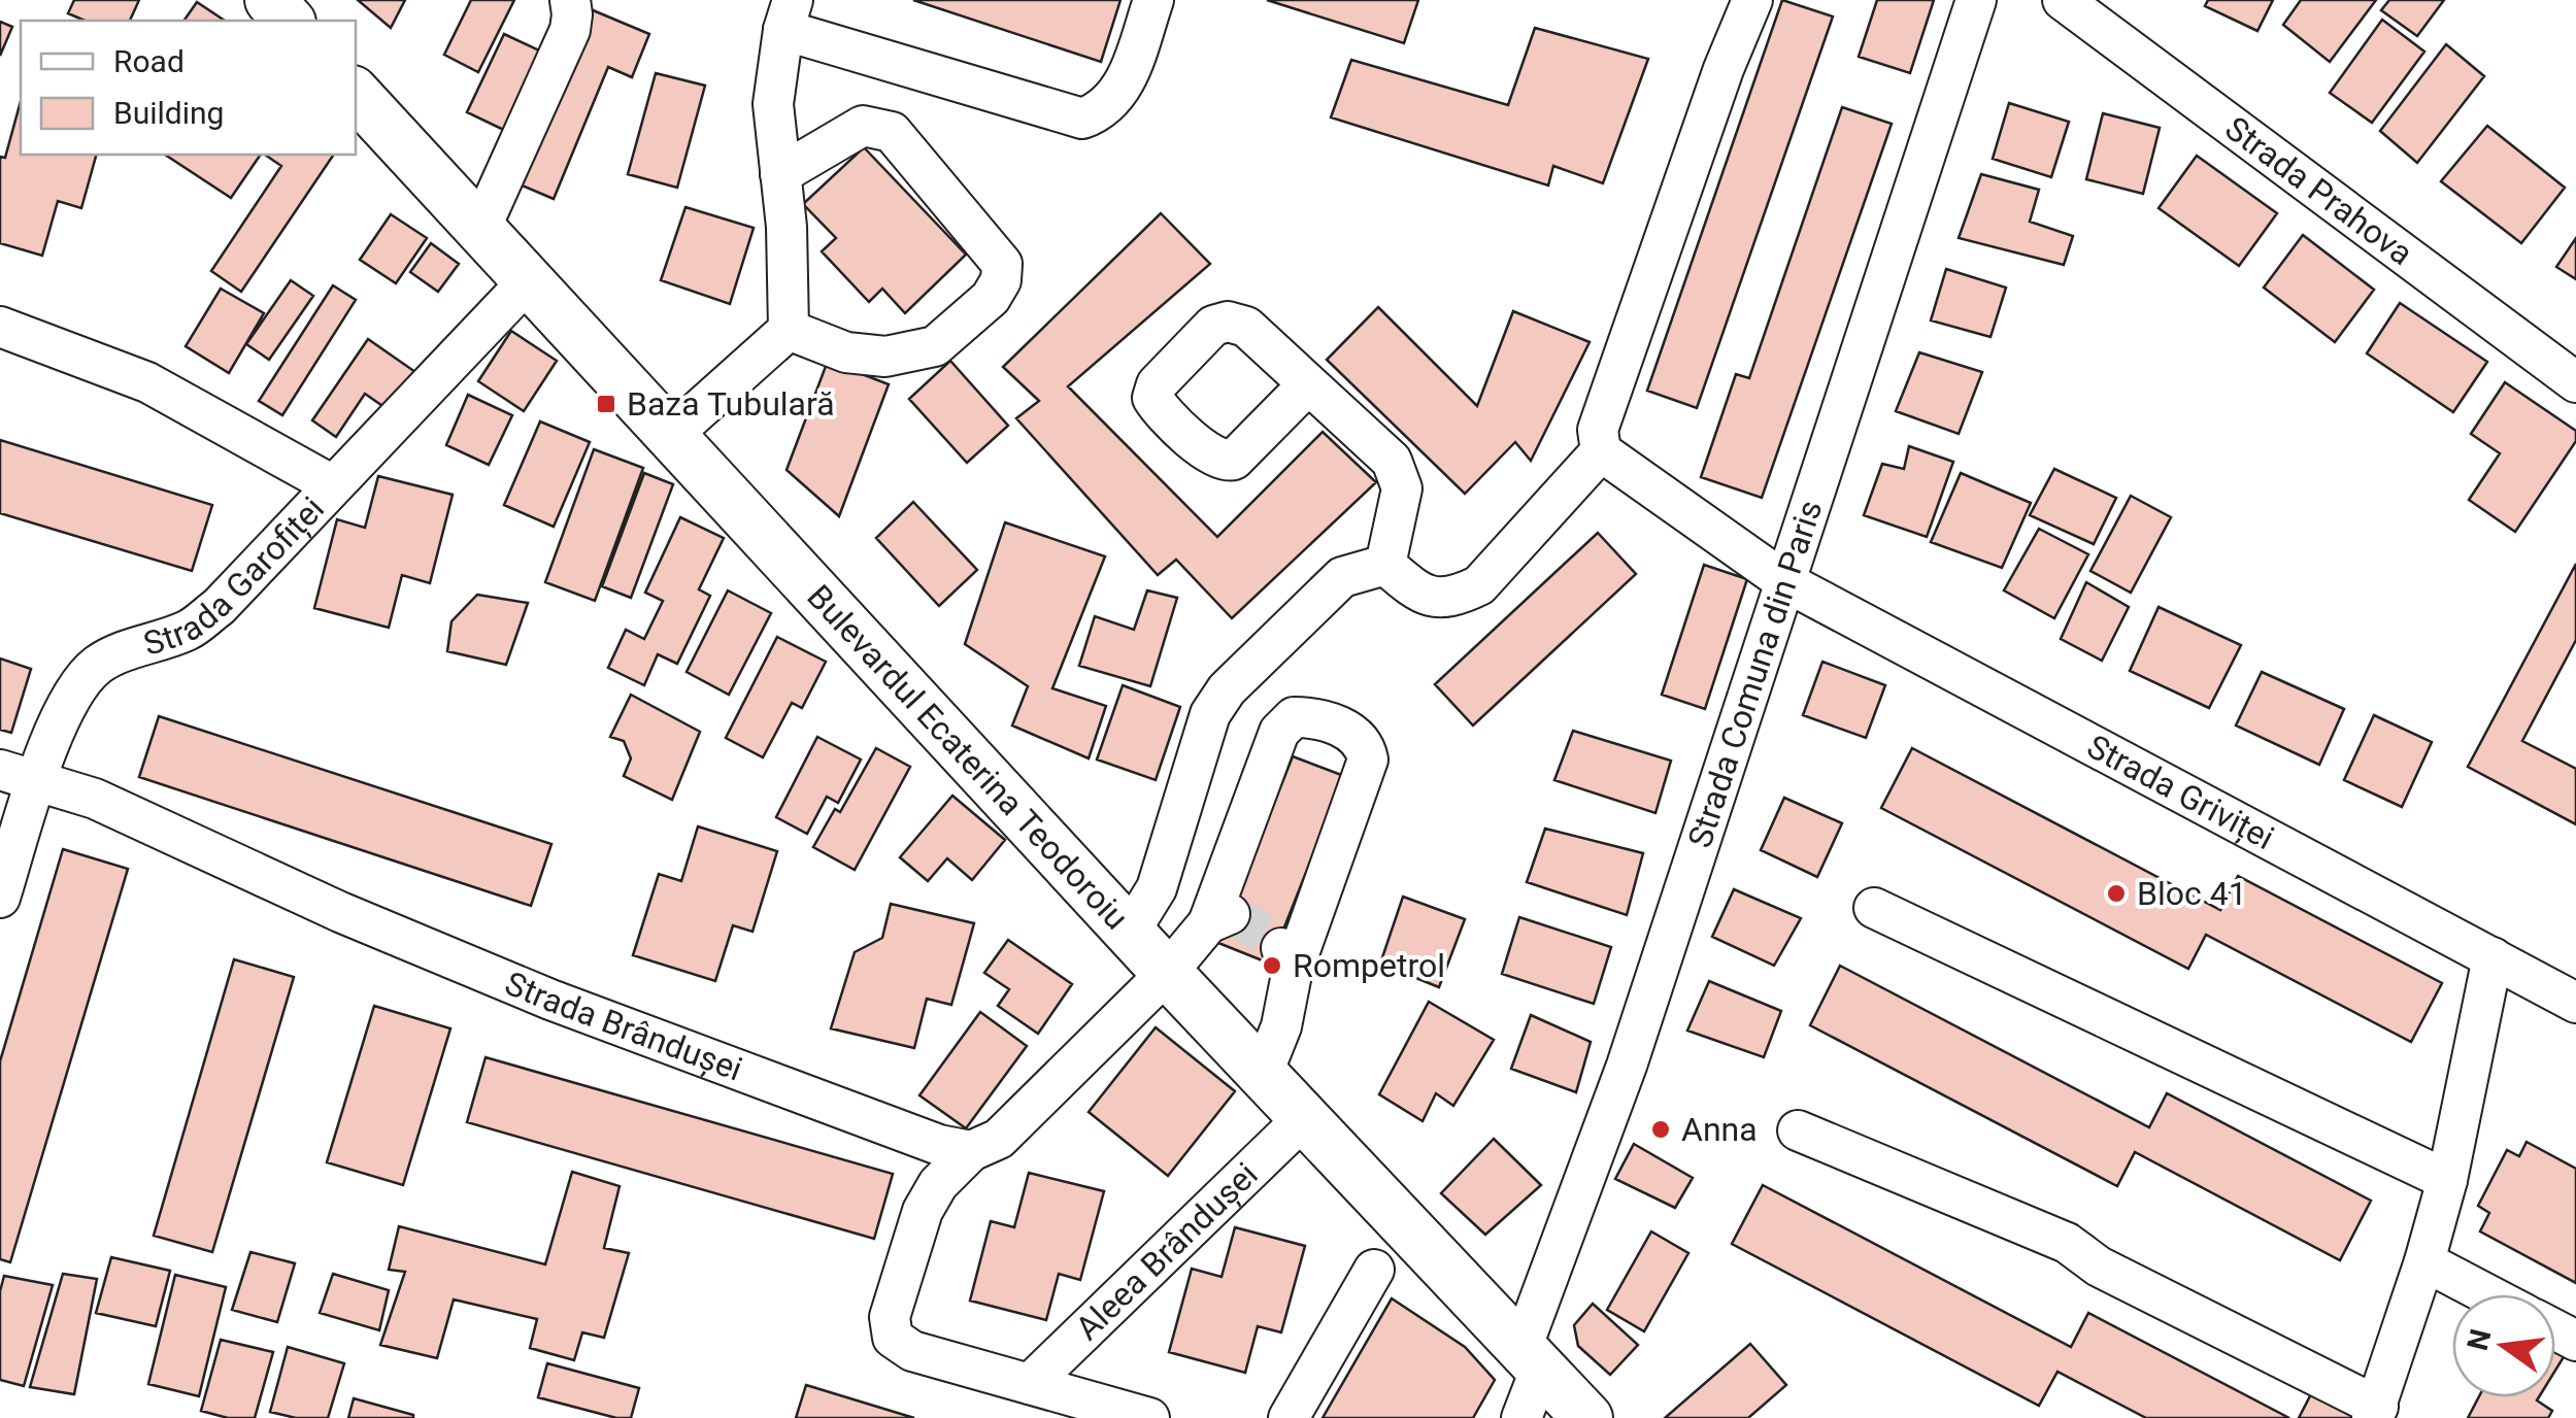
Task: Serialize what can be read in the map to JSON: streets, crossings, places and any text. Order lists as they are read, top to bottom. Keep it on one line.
{"streets":{"main road":["Bulevardul Ecaterina Teodoroiu"],"street":["Strada Prahova","Strada Garofiței","Strada Comuna din Paris","Strada Griviței","Strada Brândușei","Aleea Brândușei"]},"crossings":[["Strada Garofiței","Bulevardul Ecaterina Teodoroiu"],["Strada Garofiței","Strada Brândușei"],["Strada Comuna din Paris","Bulevardul Ecaterina Teodoroiu"],["Strada Comuna din Paris","Strada Griviței"],["Bulevardul Ecaterina Teodoroiu","Aleea Brândușei"]],"places":{"transit":["Baza Tubulară"],"other":["Bloc 41","Rompetrol","Anna"]},"legend":["Road","Building"],"north":"left"}
